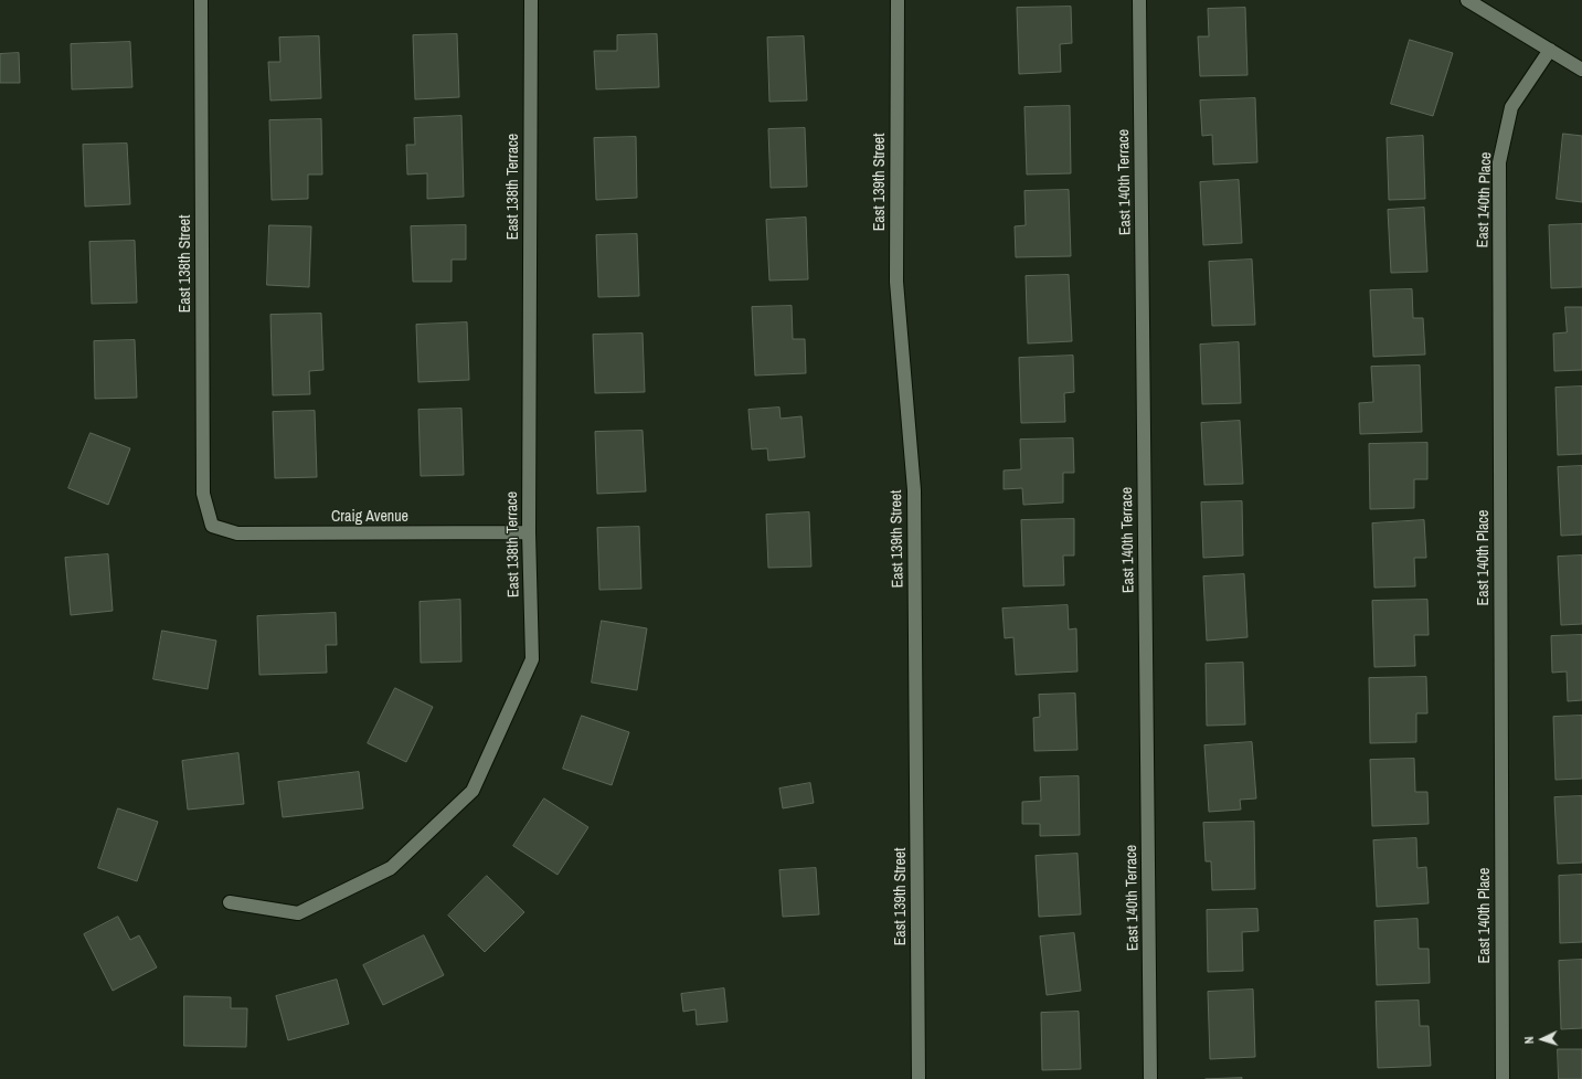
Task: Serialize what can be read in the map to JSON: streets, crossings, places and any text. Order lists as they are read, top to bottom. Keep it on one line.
{"streets":{"street":["East 139th Street","East 140th Terrace","East 138th Terrace","East 140th Place","East 138th Street","Craig Avenue"]},"crossings":[["East 138th Terrace","Craig Avenue"],["East 138th Street","Craig Avenue"]],"north":"left"}
